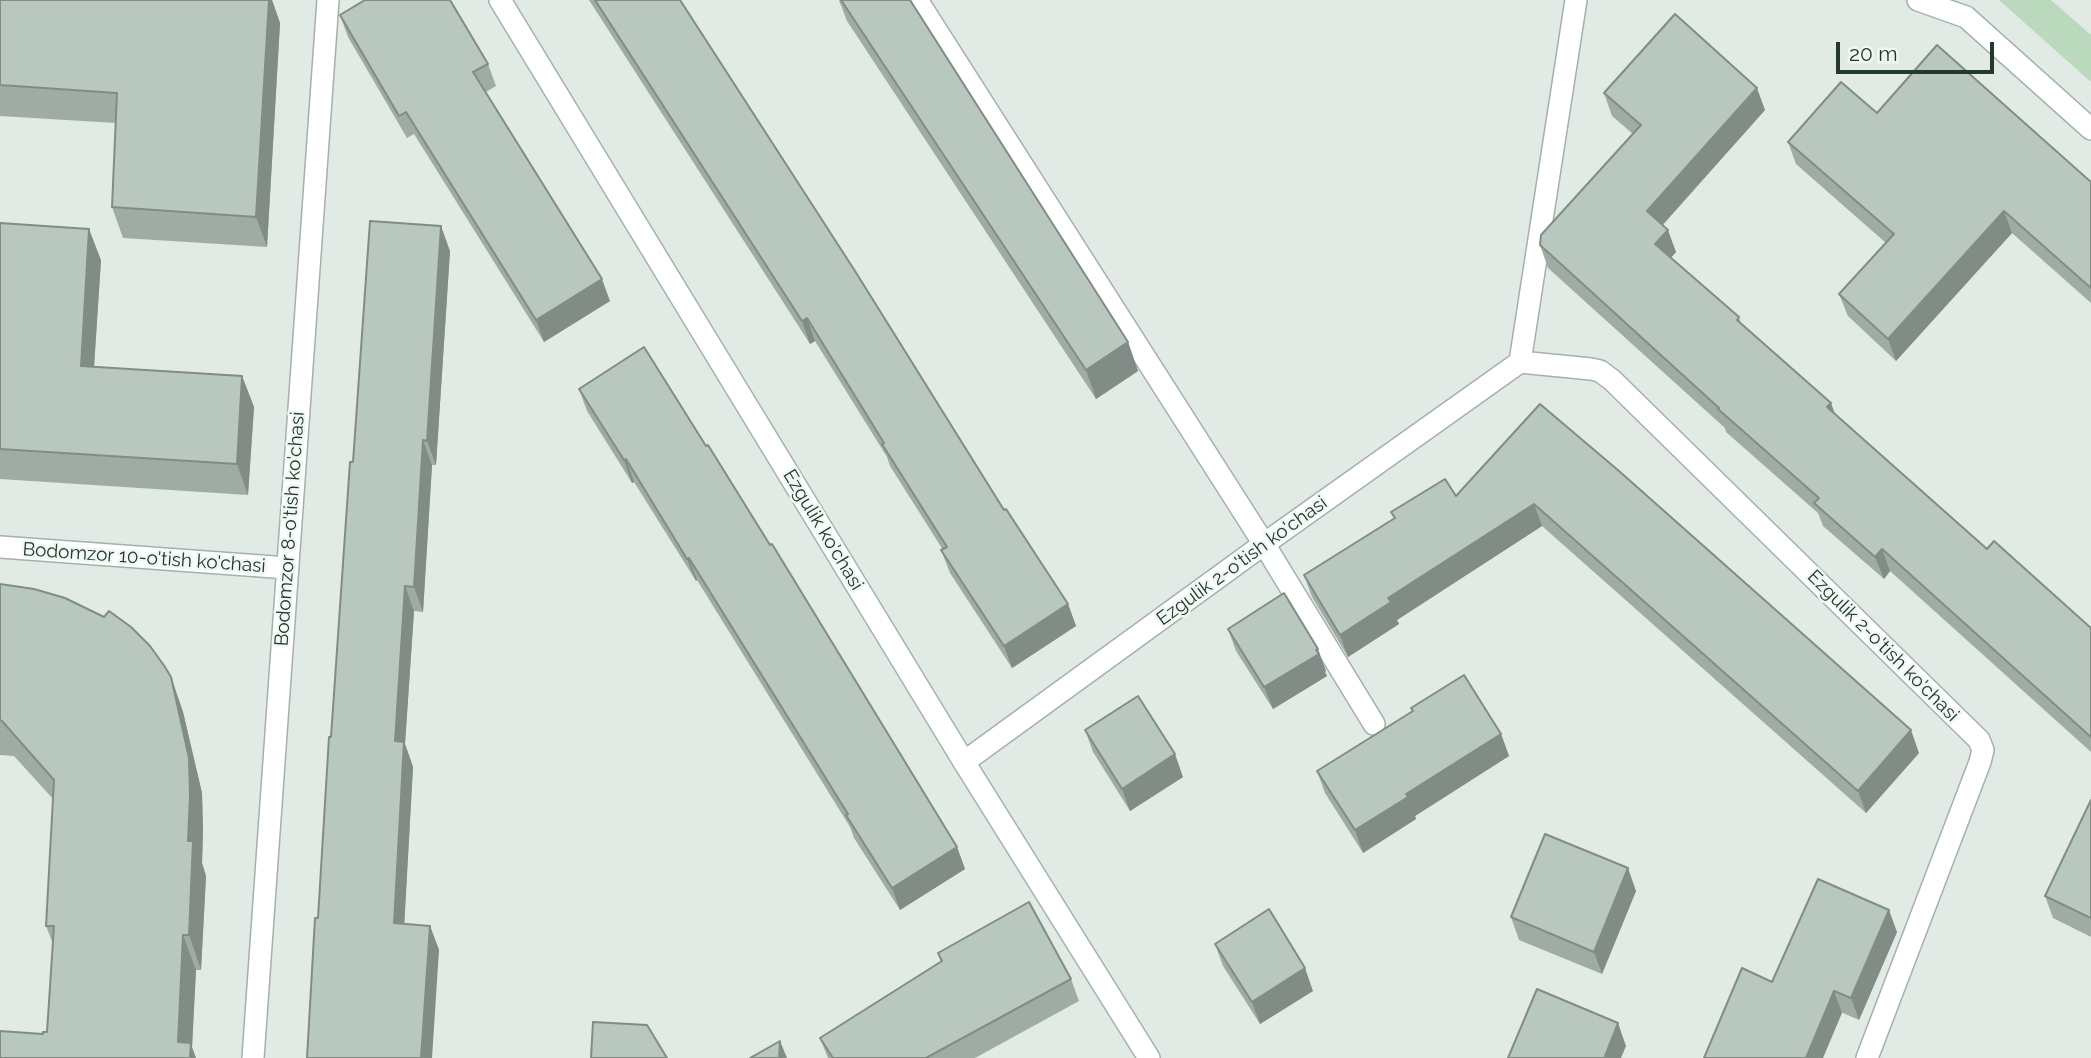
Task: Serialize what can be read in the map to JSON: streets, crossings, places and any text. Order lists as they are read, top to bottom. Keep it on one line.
{"streets":{"street":["Bodomzor 8-o'tish ko'chasi","Ezgulik ko'chasi","Bodomzor 10-o'tish ko'chasi","Ezgulik 2-o'tish ko'chasi"]},"crossings":[["Bodomzor 8-o'tish ko'chasi","Bodomzor 10-o'tish ko'chasi"],["Ezgulik ko'chasi","Ezgulik 2-o'tish ko'chasi"]],"scale_bar":"20 m"}
